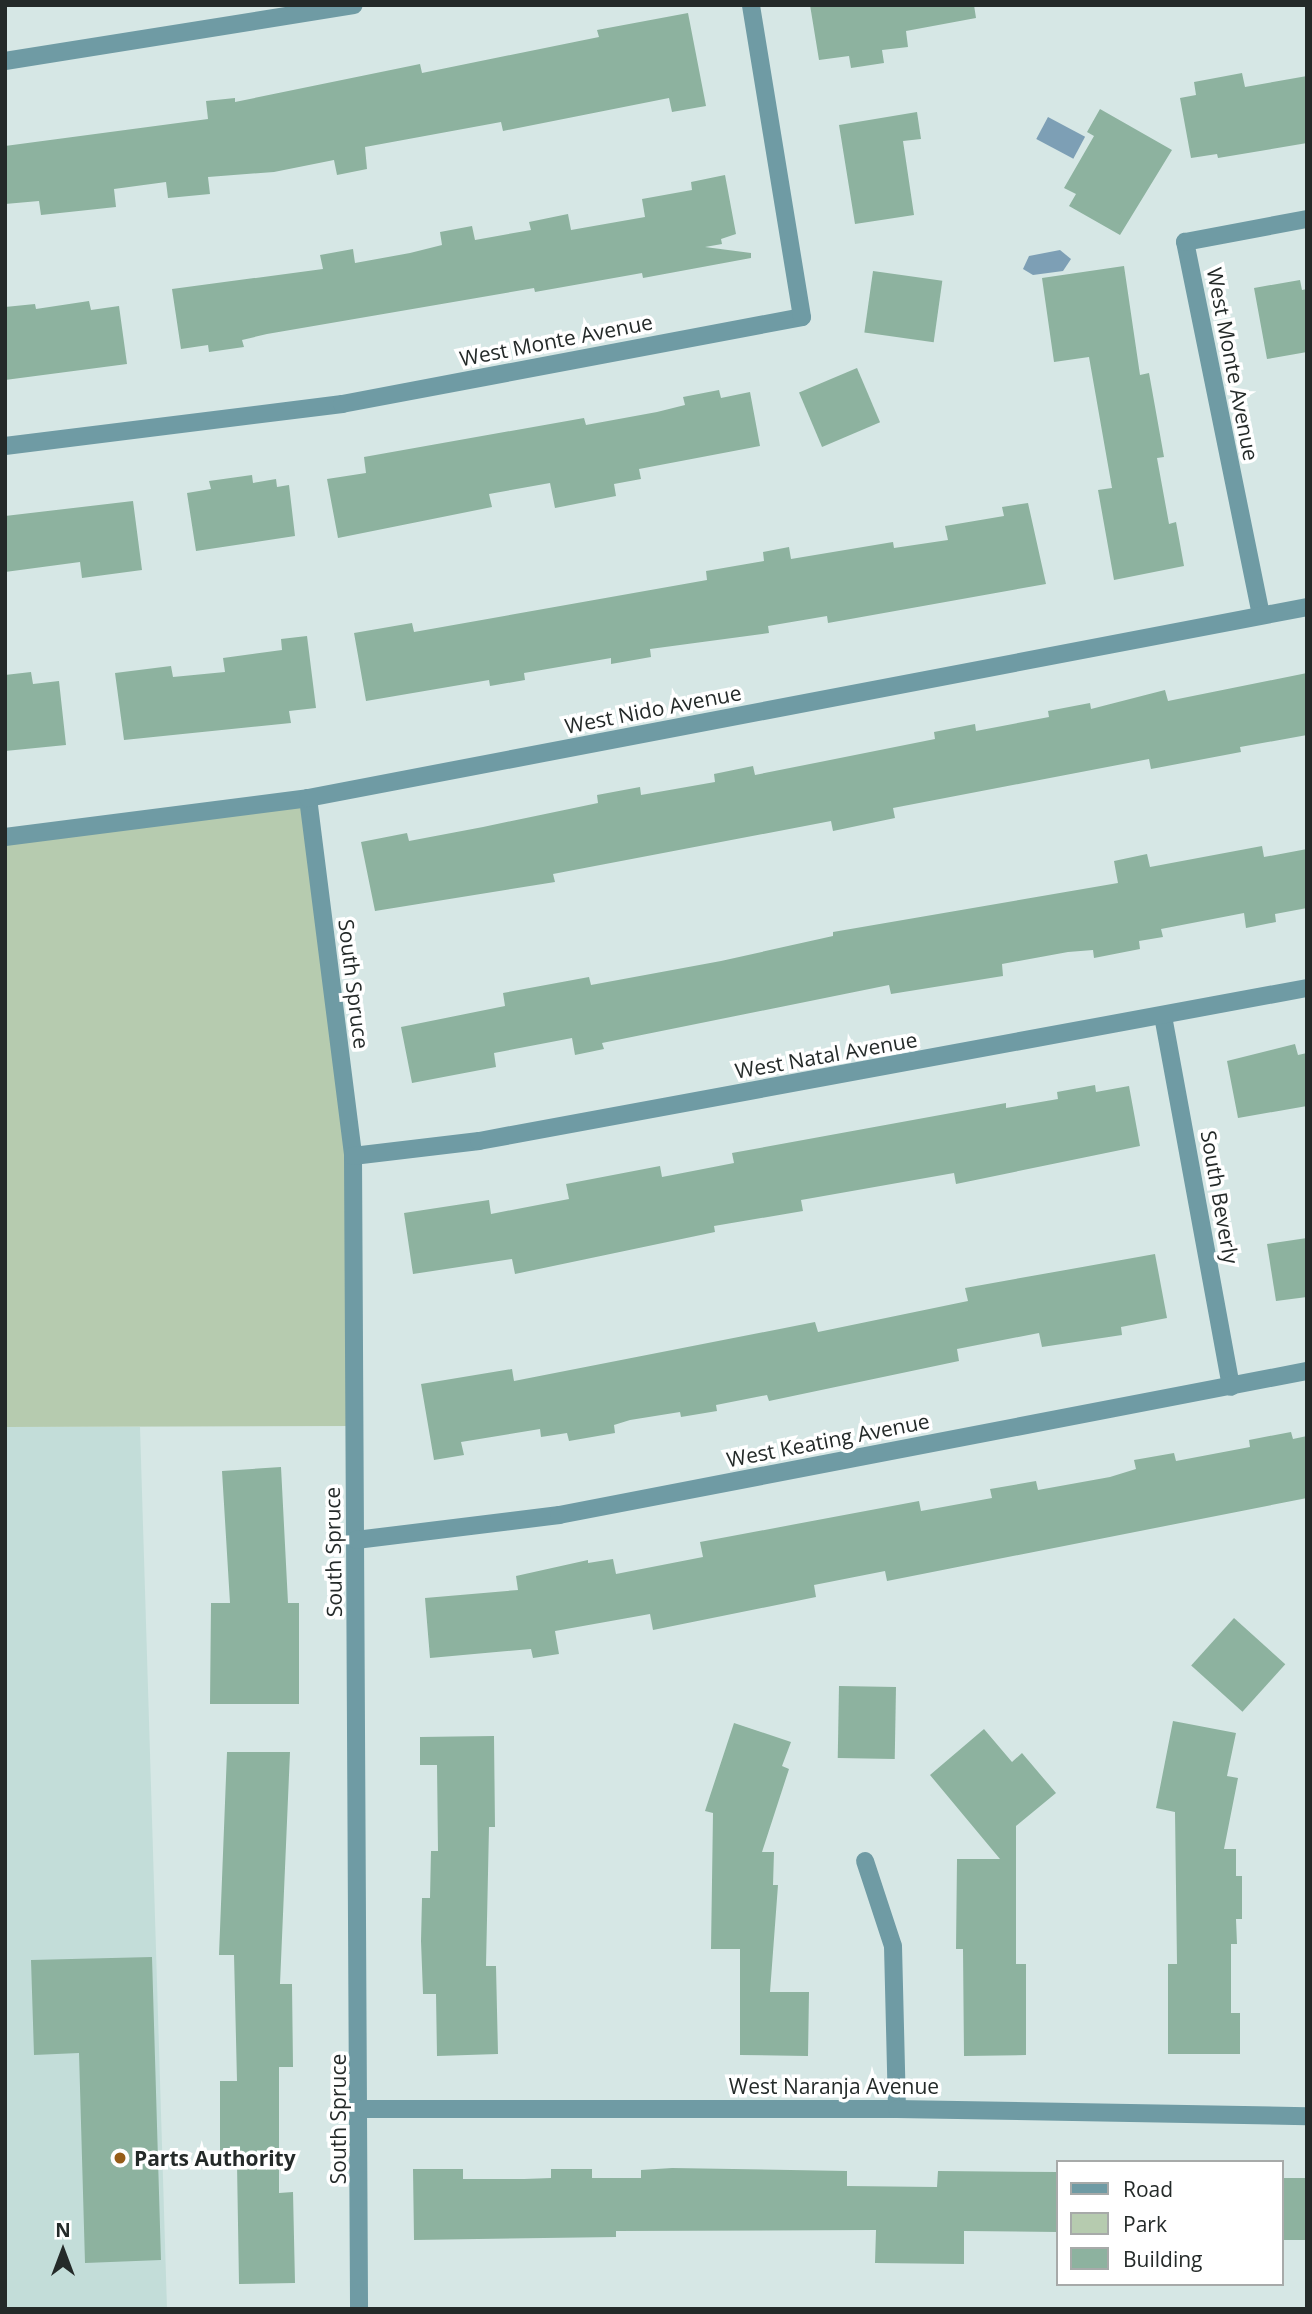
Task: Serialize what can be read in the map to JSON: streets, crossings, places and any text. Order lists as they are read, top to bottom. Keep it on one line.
{"streets":{"street":["West Monte Avenue","West Nido Avenue","South Spruce","West Natal Avenue","South Beverly","West Keating Avenue","West Naranja Avenue"]},"crossings":[["West Monte Avenue","West Nido Avenue"],["West Nido Avenue","South Spruce"],["South Spruce","West Natal Avenue"],["South Spruce","West Keating Avenue"],["South Spruce","West Naranja Avenue"],["West Natal Avenue","South Beverly"],["South Beverly","West Keating Avenue"]],"places":["Parts Authority"],"legend":["Road","Park","Building"],"north":"top"}
